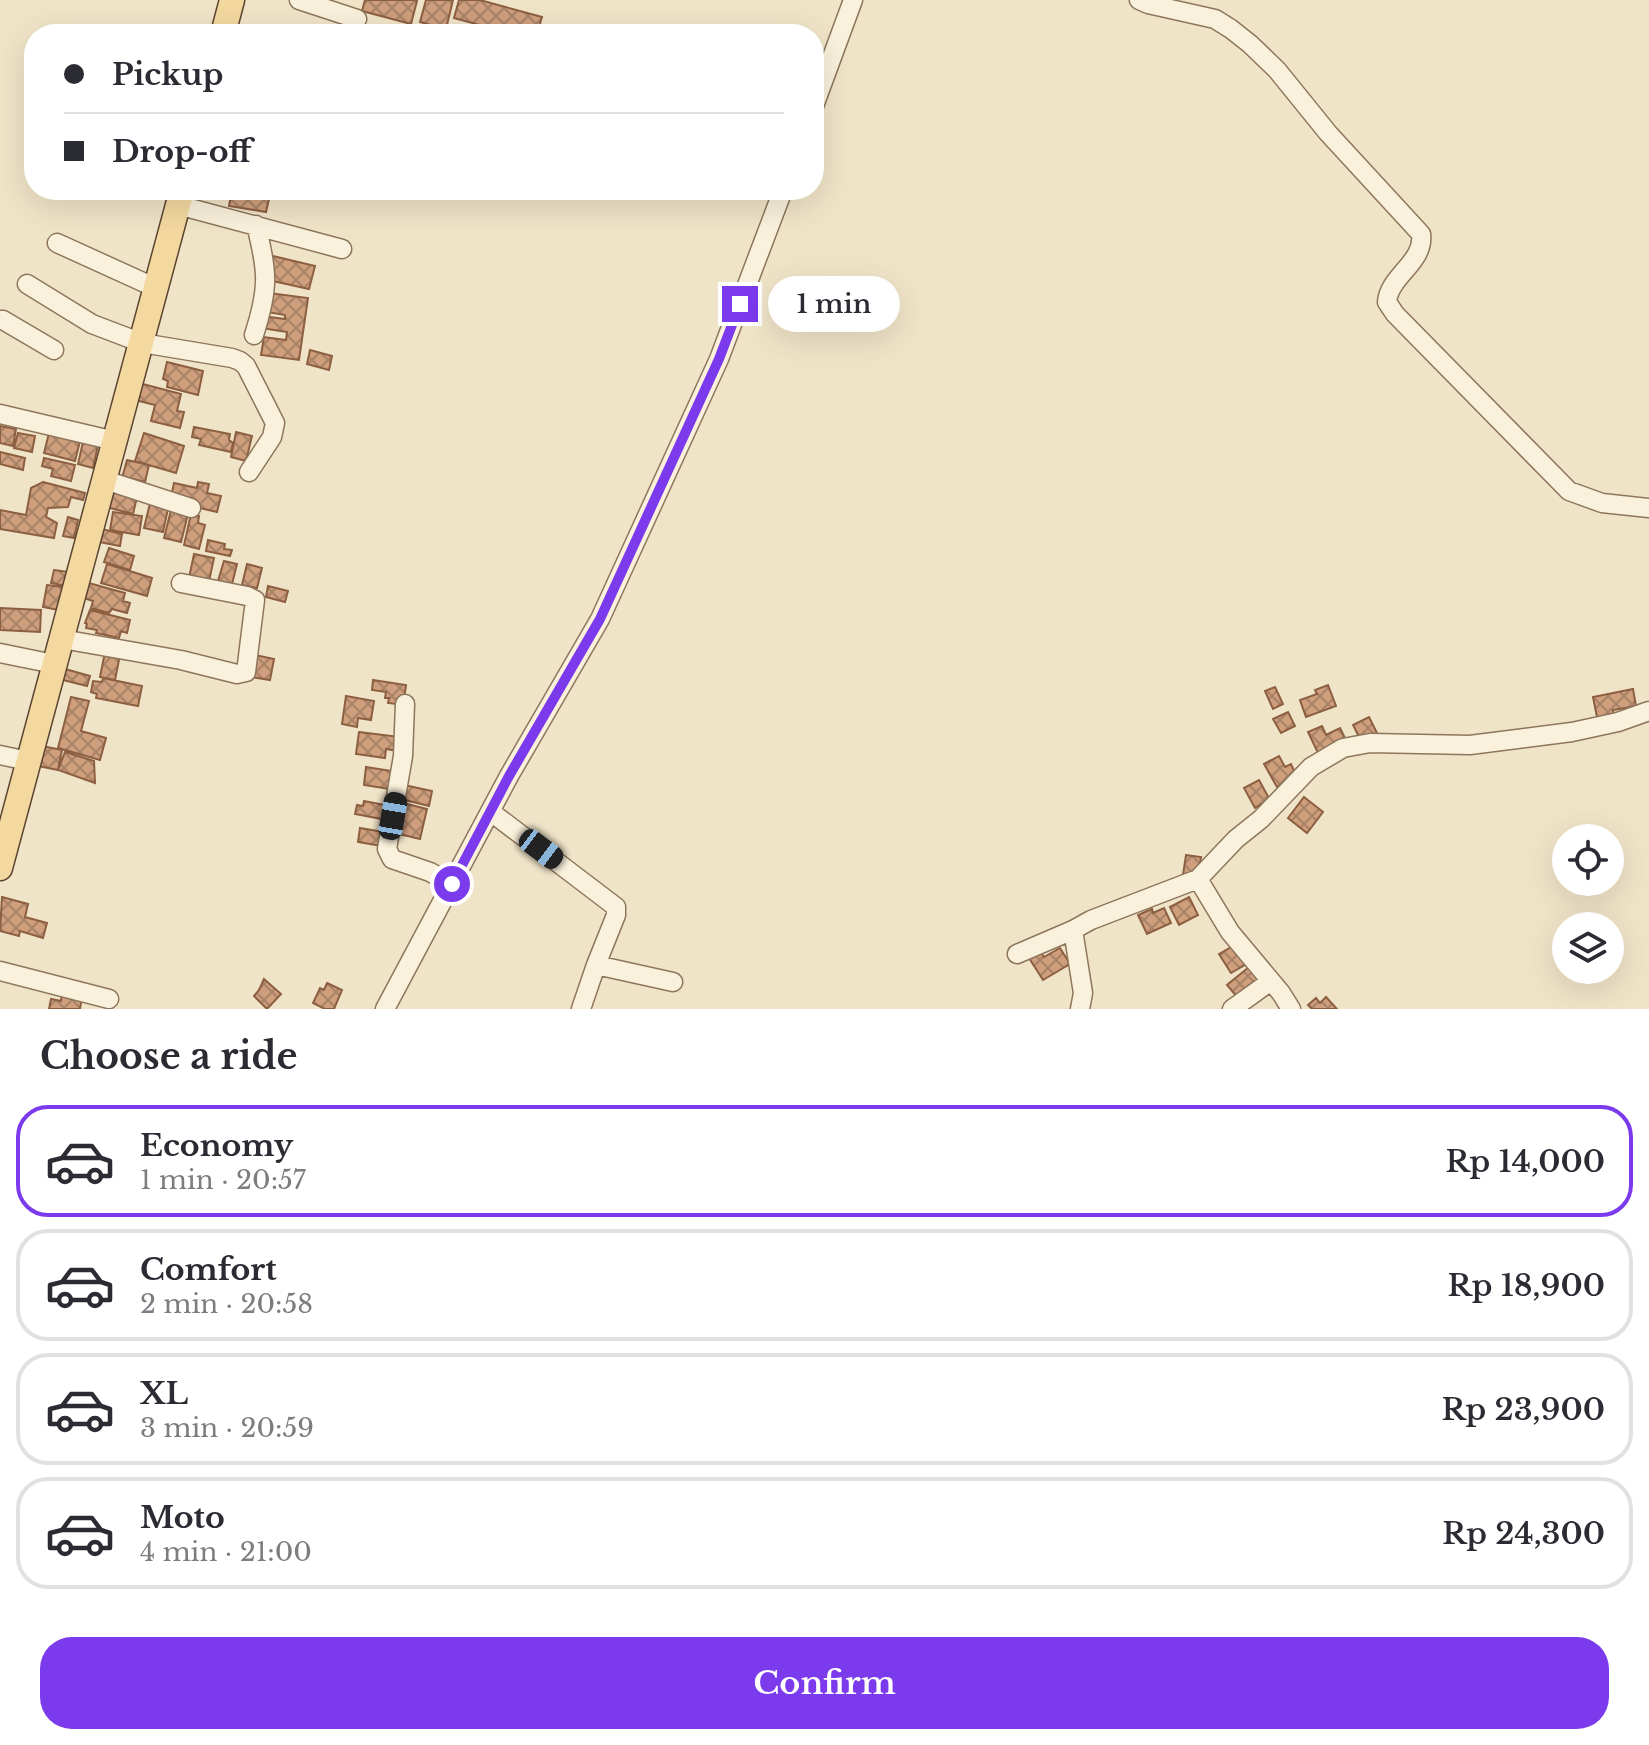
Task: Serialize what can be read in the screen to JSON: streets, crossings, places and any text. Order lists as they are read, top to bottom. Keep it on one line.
{"page":{"banner":["Pickup","Drop-off"],"bubble":"1 min","heading":"Choose a ride","list":[{"name":"Economy","note":"1 min · 20:57","value":"Rp 14,000"},{"name":"Comfort","note":"2 min · 20:58","value":"Rp 18,900"},{"name":"XL","note":"3 min · 20:59","value":"Rp 23,900"},{"name":"Moto","note":"4 min · 21:00","value":"Rp 24,300"}],"buttons":"Confirm"}}
